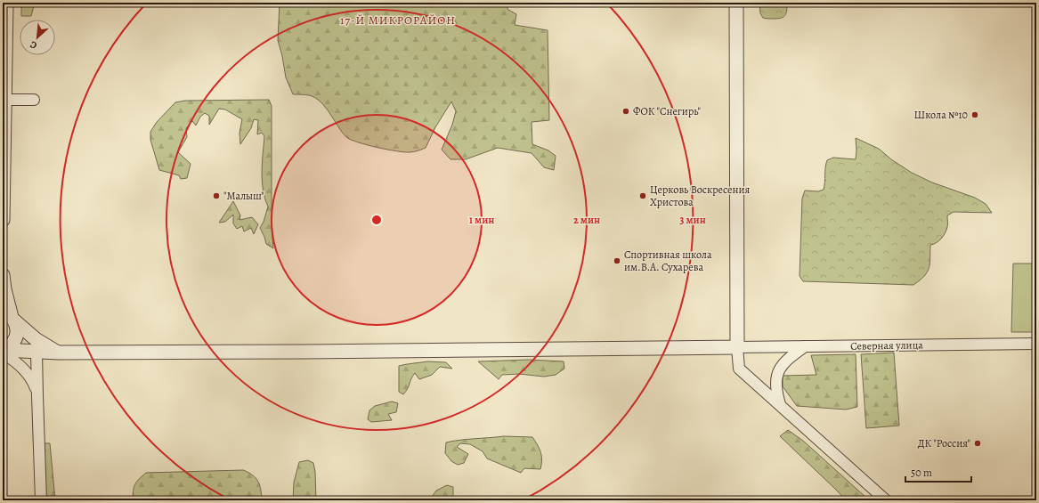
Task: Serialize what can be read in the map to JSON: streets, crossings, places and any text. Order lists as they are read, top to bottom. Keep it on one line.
{"streets":{"street":["Северная улица"]},"districts":["17-Й МИКРОРАЙОН"],"places":["ФОК \"Снегирь\"","Школа №10","\"Малыш\"","Церковь Воскресения Христова","Спортивная школа им.В.А. Сухарева","ДК \"Россия\""],"scale_bar":"50 m","north":"bottom left","rings":["1 мин","2 мин","3 мин"]}
